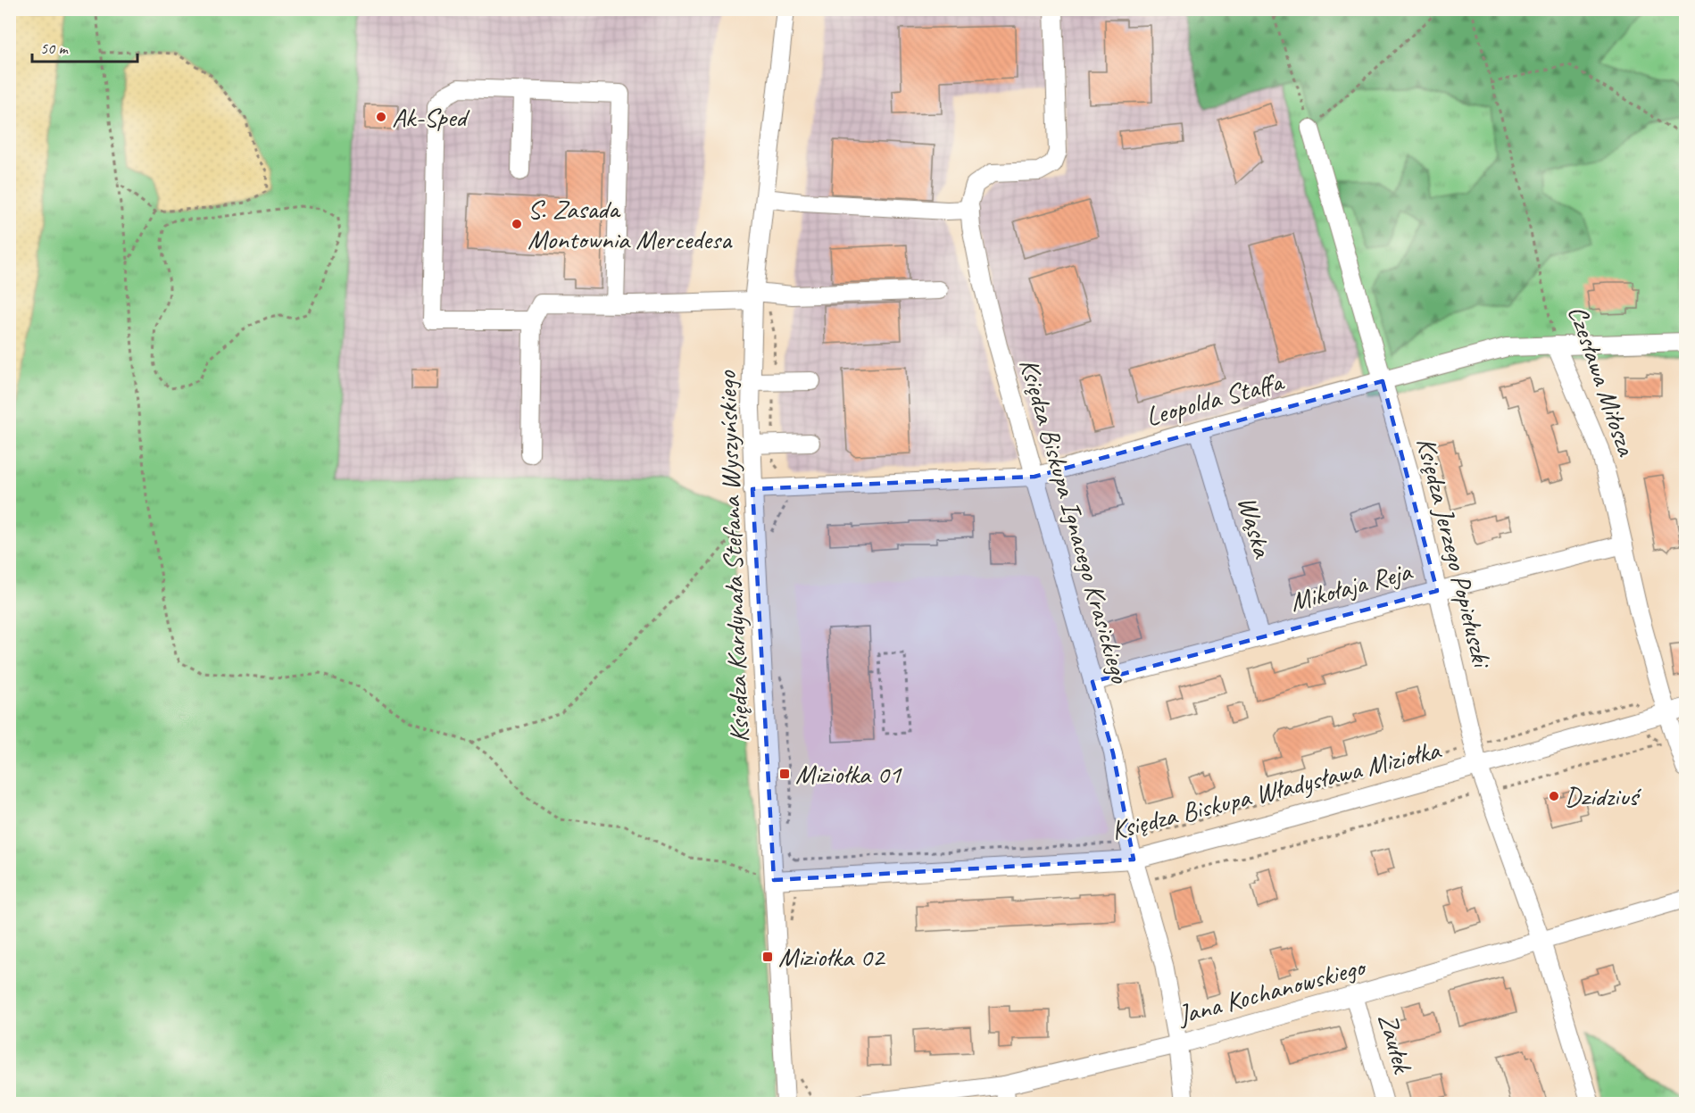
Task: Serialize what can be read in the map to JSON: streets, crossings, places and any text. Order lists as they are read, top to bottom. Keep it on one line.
{"streets":{"street":["Czesława Miłosza","Leopolda Staffa","Księdza Biskupa Ignacego Krasickiego","Wąska","Księdza Jerzego Popiełuszki","Księdza Kardynała Stefana Wyszyńskiego","Mikołaja Reja","Księdza Biskupa Władysława Miziołka","Jana Kochanowskiego","Zaułek"]},"crossings":[["Czesława Miłosza","Leopolda Staffa"],["Czesława Miłosza","Mikołaja Reja"],["Czesława Miłosza","Księdza Biskupa Władysława Miziołka"],["Leopolda Staffa","Księdza Biskupa Ignacego Krasickiego"],["Leopolda Staffa","Wąska"],["Leopolda Staffa","Księdza Jerzego Popiełuszki"],["Leopolda Staffa","Księdza Kardynała Stefana Wyszyńskiego"],["Księdza Biskupa Ignacego Krasickiego","Mikołaja Reja"],["Księdza Biskupa Ignacego Krasickiego","Księdza Biskupa Władysława Miziołka"],["Księdza Biskupa Ignacego Krasickiego","Jana Kochanowskiego"],["Wąska","Mikołaja Reja"],["Księdza Jerzego Popiełuszki","Mikołaja Reja"],["Księdza Jerzego Popiełuszki","Księdza Biskupa Władysława Miziołka"],["Księdza Jerzego Popiełuszki","Jana Kochanowskiego"],["Księdza Kardynała Stefana Wyszyńskiego","Księdza Biskupa Władysława Miziołka"],["Jana Kochanowskiego","Zaułek"]],"places":{"other":["Ak-Sped","S. Zasada Montownia Mercedesa","Dzidziuś"],"transit":["Miziołka 01","Miziołka 02"]},"scale_bar":"50 m"}
